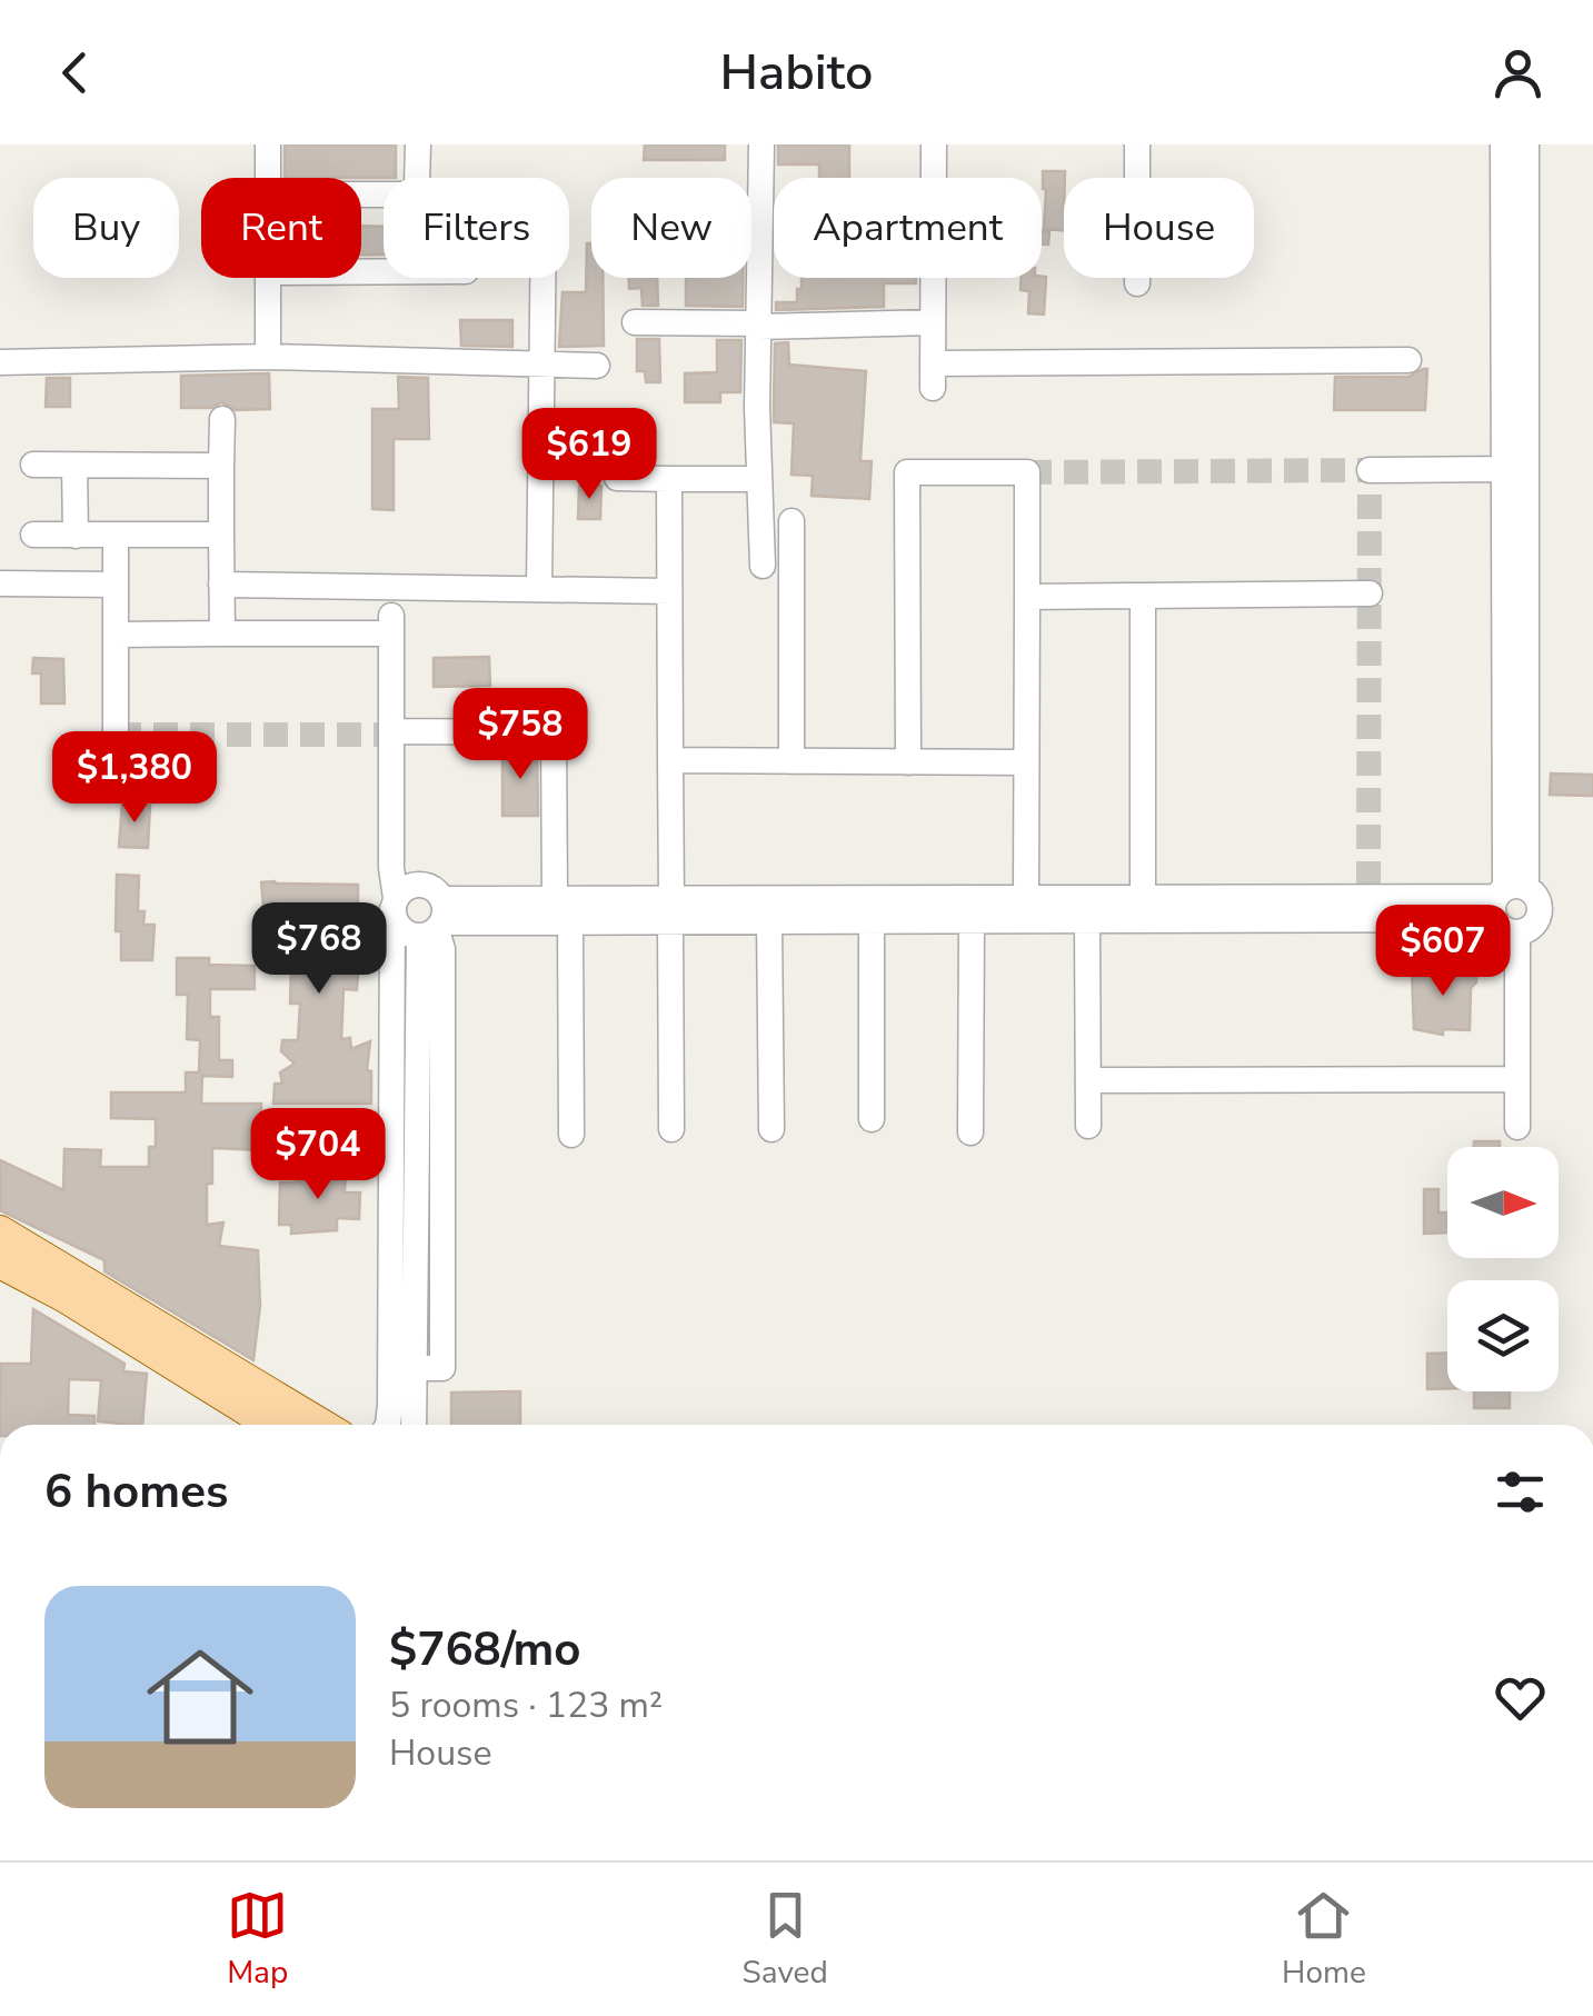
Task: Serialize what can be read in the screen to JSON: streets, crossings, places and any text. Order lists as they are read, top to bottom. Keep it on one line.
{"north":"right","page":{"header":"Habito","chip":["Buy","Rent","Filters","New","Apartment","House"],"price":["$619","$758","$1,380","$768","$607","$704"],"heading":"6 homes","list":[{"name":"$768/mo","note":"5 rooms · 123 m² · House"}],"tabs":["Map","Saved","Home"]}}
